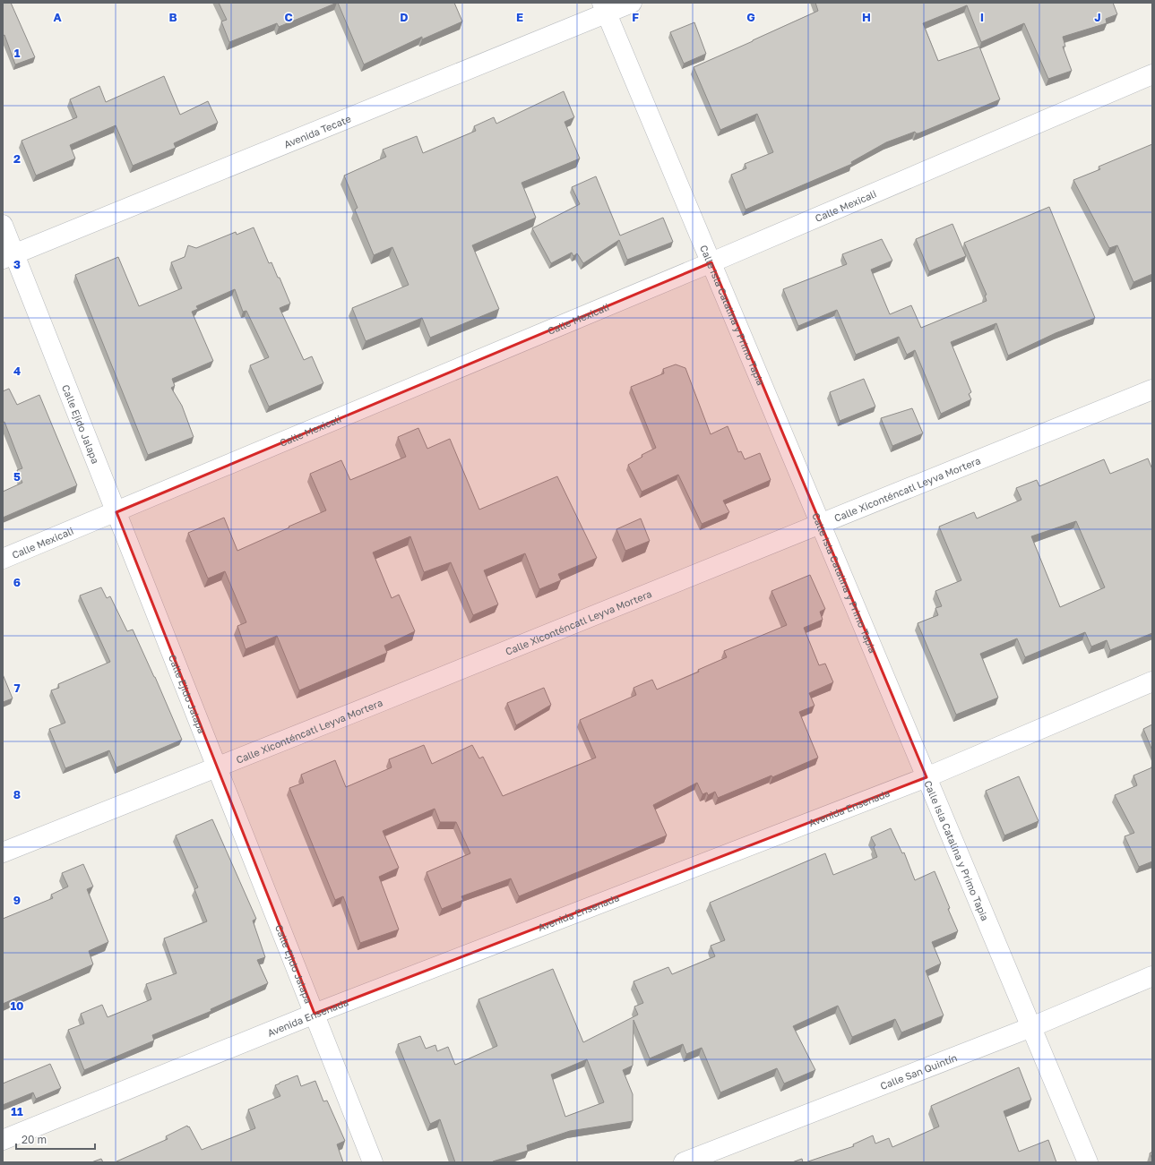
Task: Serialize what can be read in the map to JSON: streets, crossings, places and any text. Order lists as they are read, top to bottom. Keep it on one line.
{"streets":{"street":["Avenida Tecate","Calle Mexicali","Calle Isla Catalina y Primo Tapia","Calle Ejido Jalapa","Calle Xiconténcatl Leyva Mortera","Avenida Ensenada","Calle San Quintín"]},"crossings":[["Avenida Tecate","Calle Isla Catalina y Primo Tapia"],["Avenida Tecate","Calle Ejido Jalapa"],["Calle Mexicali","Calle Isla Catalina y Primo Tapia"],["Calle Mexicali","Calle Ejido Jalapa"],["Calle Isla Catalina y Primo Tapia","Calle Xiconténcatl Leyva Mortera"],["Calle Isla Catalina y Primo Tapia","Avenida Ensenada"],["Calle Isla Catalina y Primo Tapia","Calle San Quintín"],["Calle Ejido Jalapa","Calle Xiconténcatl Leyva Mortera"],["Calle Ejido Jalapa","Avenida Ensenada"]],"scale_bar":"20 m","grid":{"columns":["A","B","C","D","E","F","G","H","I","J"],"rows":["1","2","3","4","5","6","7","8","9","10","11"]}}
